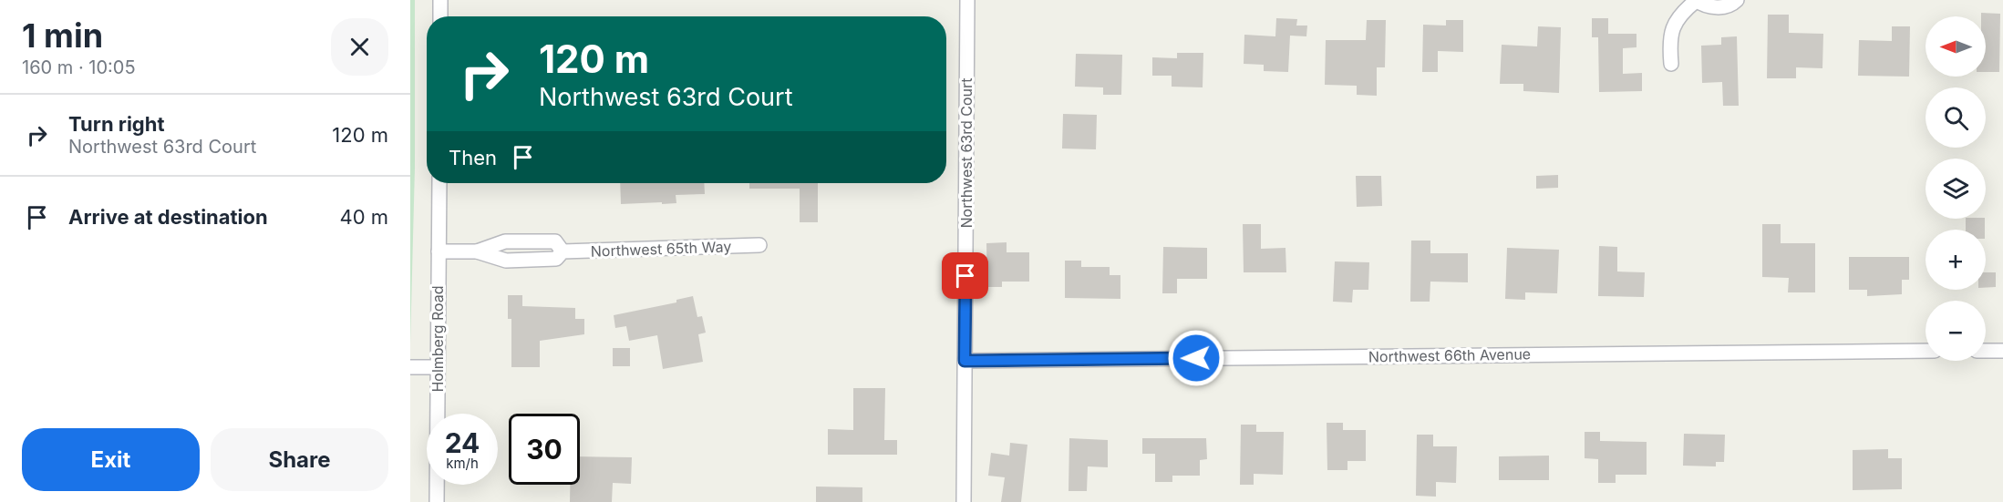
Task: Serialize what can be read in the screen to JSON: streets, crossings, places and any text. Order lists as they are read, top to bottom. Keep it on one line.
{"streets":{"street":["Northwest 63rd Court","Northwest 65th Way","Holmberg Road","Northwest 66th Avenue"]},"crossings":[["Northwest 63rd Court","Northwest 66th Avenue"],["Northwest 65th Way","Holmberg Road"]],"north":"left","page":{"heading":["1 min","160 m · 10:05"],"map_buttons":["+","−"],"turn":["120 m","Northwest 63rd Court"],"list":[{"name":"Turn right","note":"Northwest 63rd Court","value":"120 m"},{"name":"Arrive at destination","value":"40 m"}],"then":"Then","speed":"24 km/h","limit":"30","buttons":["Exit","Share"]}}
